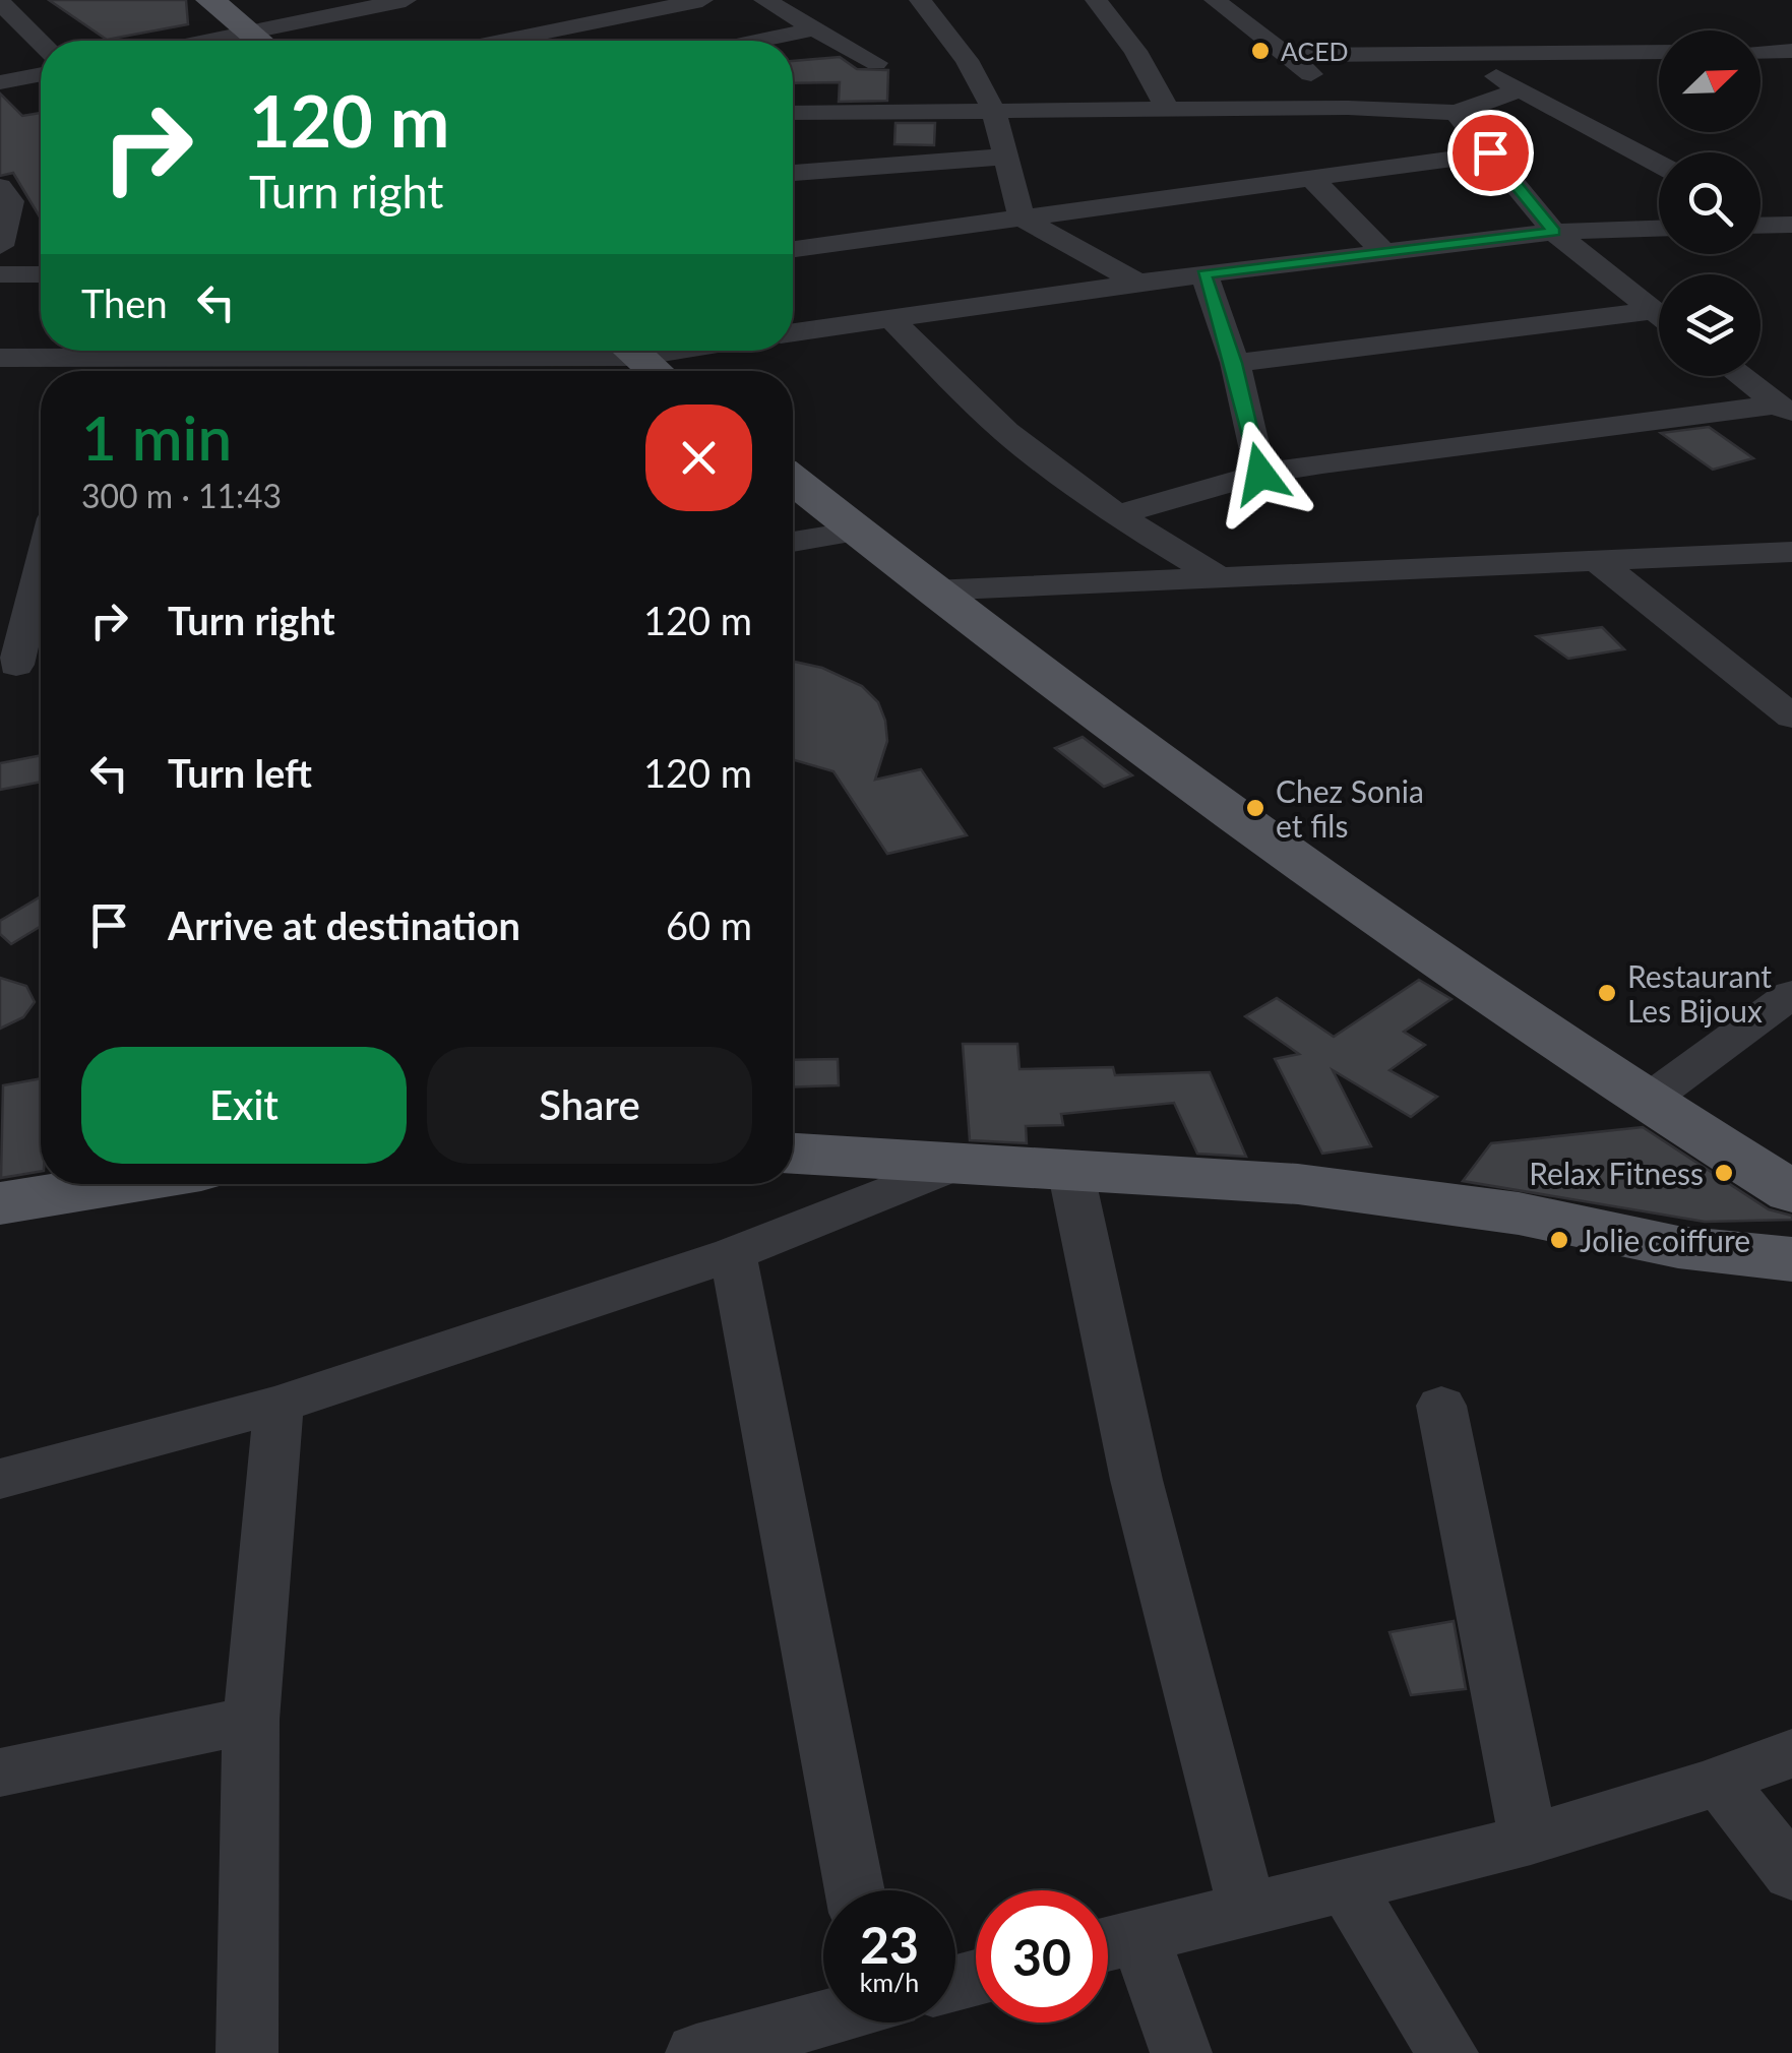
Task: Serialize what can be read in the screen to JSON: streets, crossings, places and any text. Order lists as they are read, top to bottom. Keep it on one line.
{"places":["ACED","Chez Sonia et fils","Restaurant Les Bijoux","Relax Fitness","Jolie coiffure"],"north":"top right","page":{"turn":["120 m","Turn right"],"then":"Then","heading":["1 min","300 m · 11:43"],"list":[{"name":"Turn right","value":"120 m"},{"name":"Turn left","value":"120 m"},{"name":"Arrive at destination","value":"60 m"}],"buttons":["Exit","Share"],"speed":"23 km/h","limit":"30"}}
